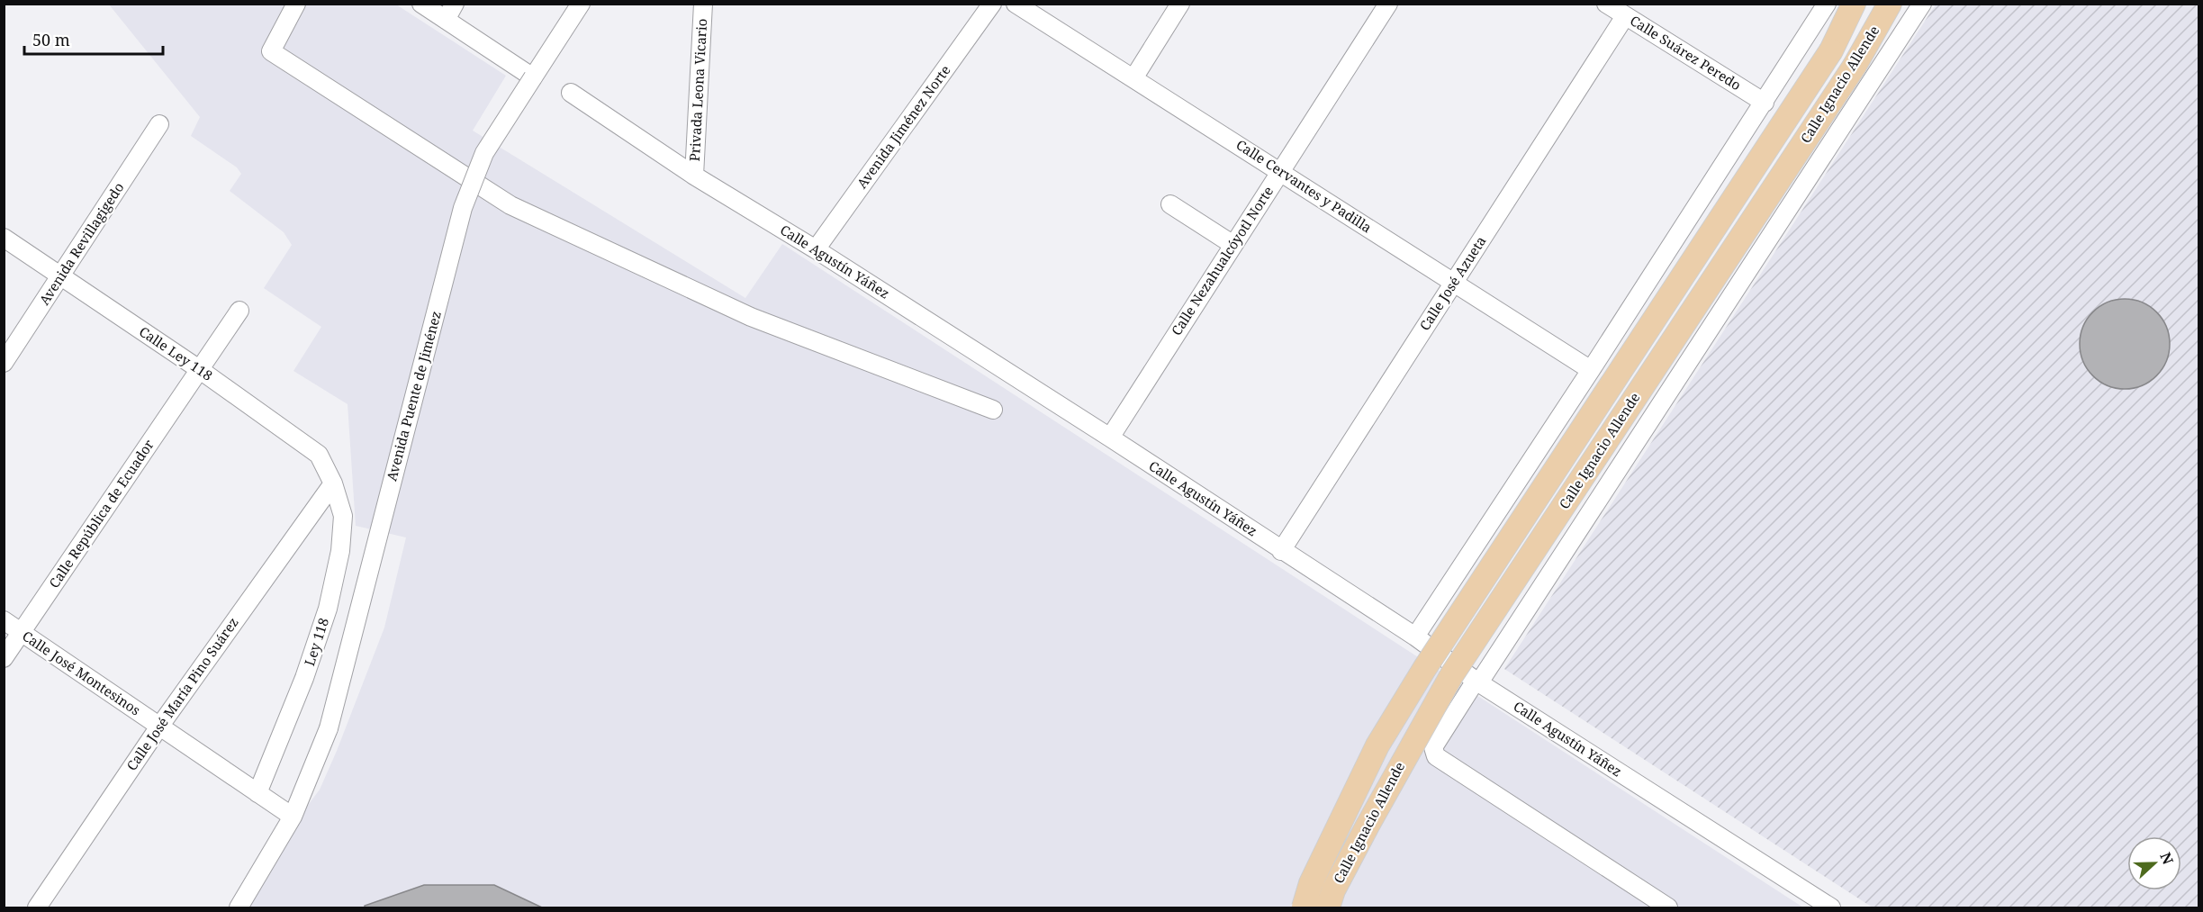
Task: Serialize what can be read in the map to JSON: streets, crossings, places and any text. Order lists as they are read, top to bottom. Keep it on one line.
{"streets":{"main road":["Calle Ignacio Allende"],"street":["Calle Suárez Peredo","Privada Leona Vicario","Avenida Jiménez Norte","Calle Cervantes y Padilla","Avenida Revillagigedo","Calle Nezahualcóyotl Norte","Calle Agustín Yáñez","Calle José Azueta","Calle Ley 118","Avenida Puente de Jiménez","Calle República de Ecuador","Ley 118","Calle José Montesinos","Calle José María Pino Suárez"]},"crossings":[["Calle Suárez Peredo","Calle José Azueta"],["Calle Ignacio Allende","Calle Agustín Yáñez"],["Privada Leona Vicario","Calle Agustín Yáñez"],["Avenida Jiménez Norte","Calle Agustín Yáñez"],["Calle Cervantes y Padilla","Calle Nezahualcóyotl Norte"],["Calle Cervantes y Padilla","Calle José Azueta"],["Avenida Revillagigedo","Calle Ley 118"],["Calle Nezahualcóyotl Norte","Calle Agustín Yáñez"],["Calle Agustín Yáñez","Calle José Azueta"],["Calle Ley 118","Calle República de Ecuador"],["Calle Ley 118","Ley 118"],["Calle Ley 118","Calle José María Pino Suárez"],["Avenida Puente de Jiménez","Calle José Montesinos"],["Calle República de Ecuador","Calle José Montesinos"],["Ley 118","Calle José Montesinos"],["Ley 118","Calle José María Pino Suárez"],["Calle José Montesinos","Calle José María Pino Suárez"]],"scale_bar":"50 m","north":"right"}
